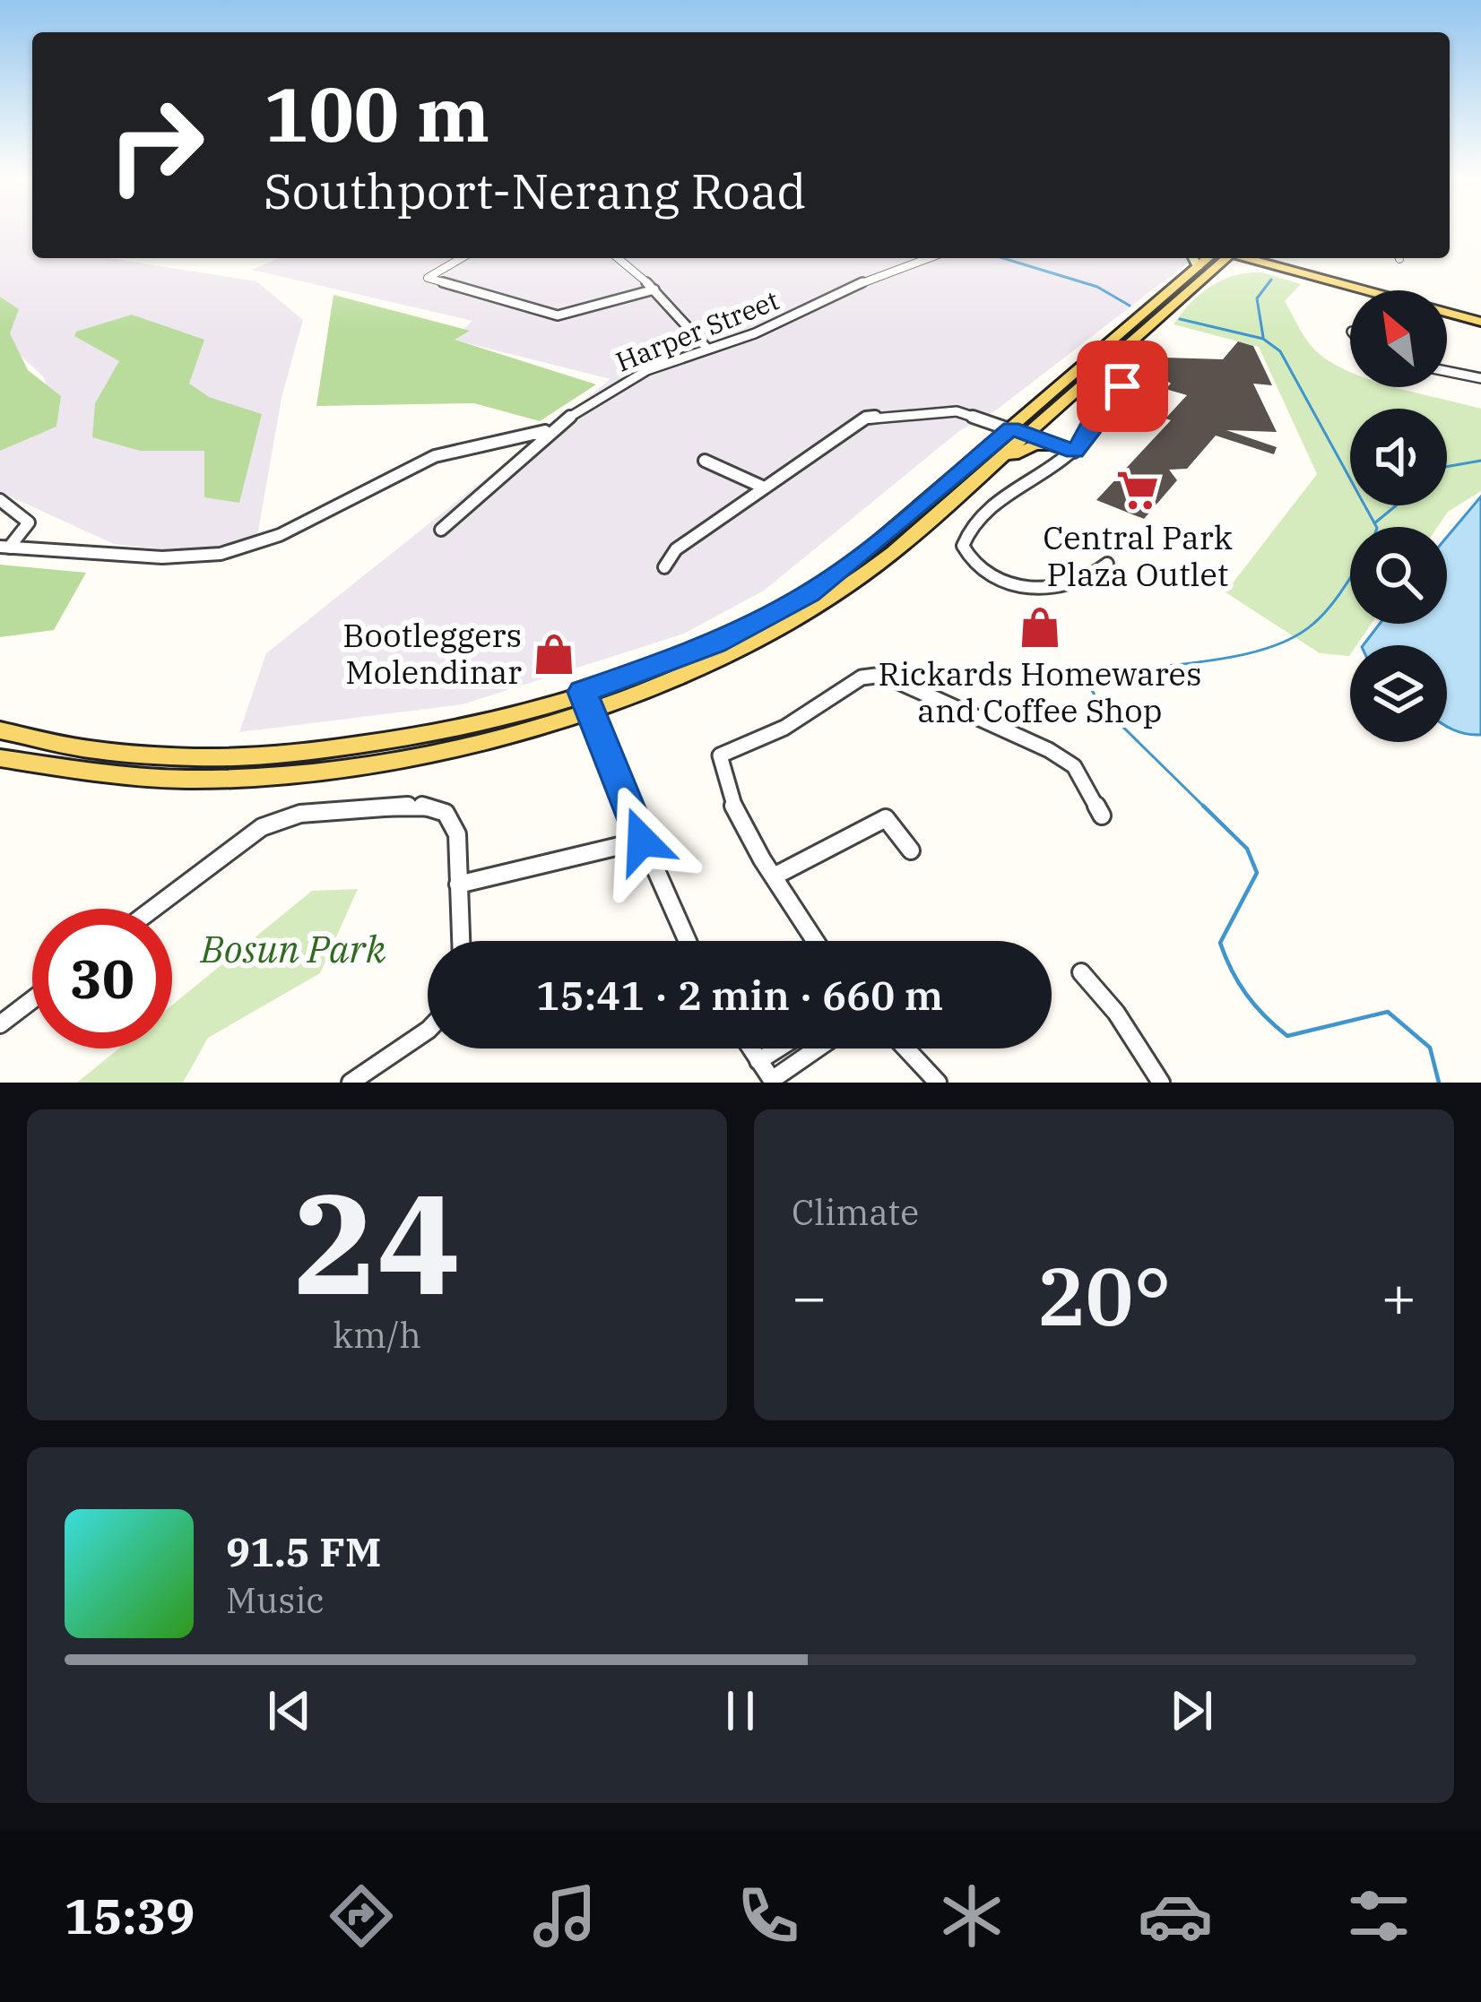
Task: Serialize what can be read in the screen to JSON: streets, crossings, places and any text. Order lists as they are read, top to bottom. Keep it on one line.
{"streets":{"street":["Harper Street"]},"parks":["Bosun Park"],"places":{"supermarket":["Central Park Plaza Outlet"],"shop":["Rickards Homewares and Coffee Shop","Bootleggers Molendinar"]},"north":"top left","page":{"turn":["100 m","Southport-Nerang Road"],"limit":"30","trip":"15:41 · 2 min · 660 m","tile":[["24","km/h"],"Climate"],"heat":["−","20°","+"],"song":["91.5 FM","Music"],"tabs":"15:39"}}
